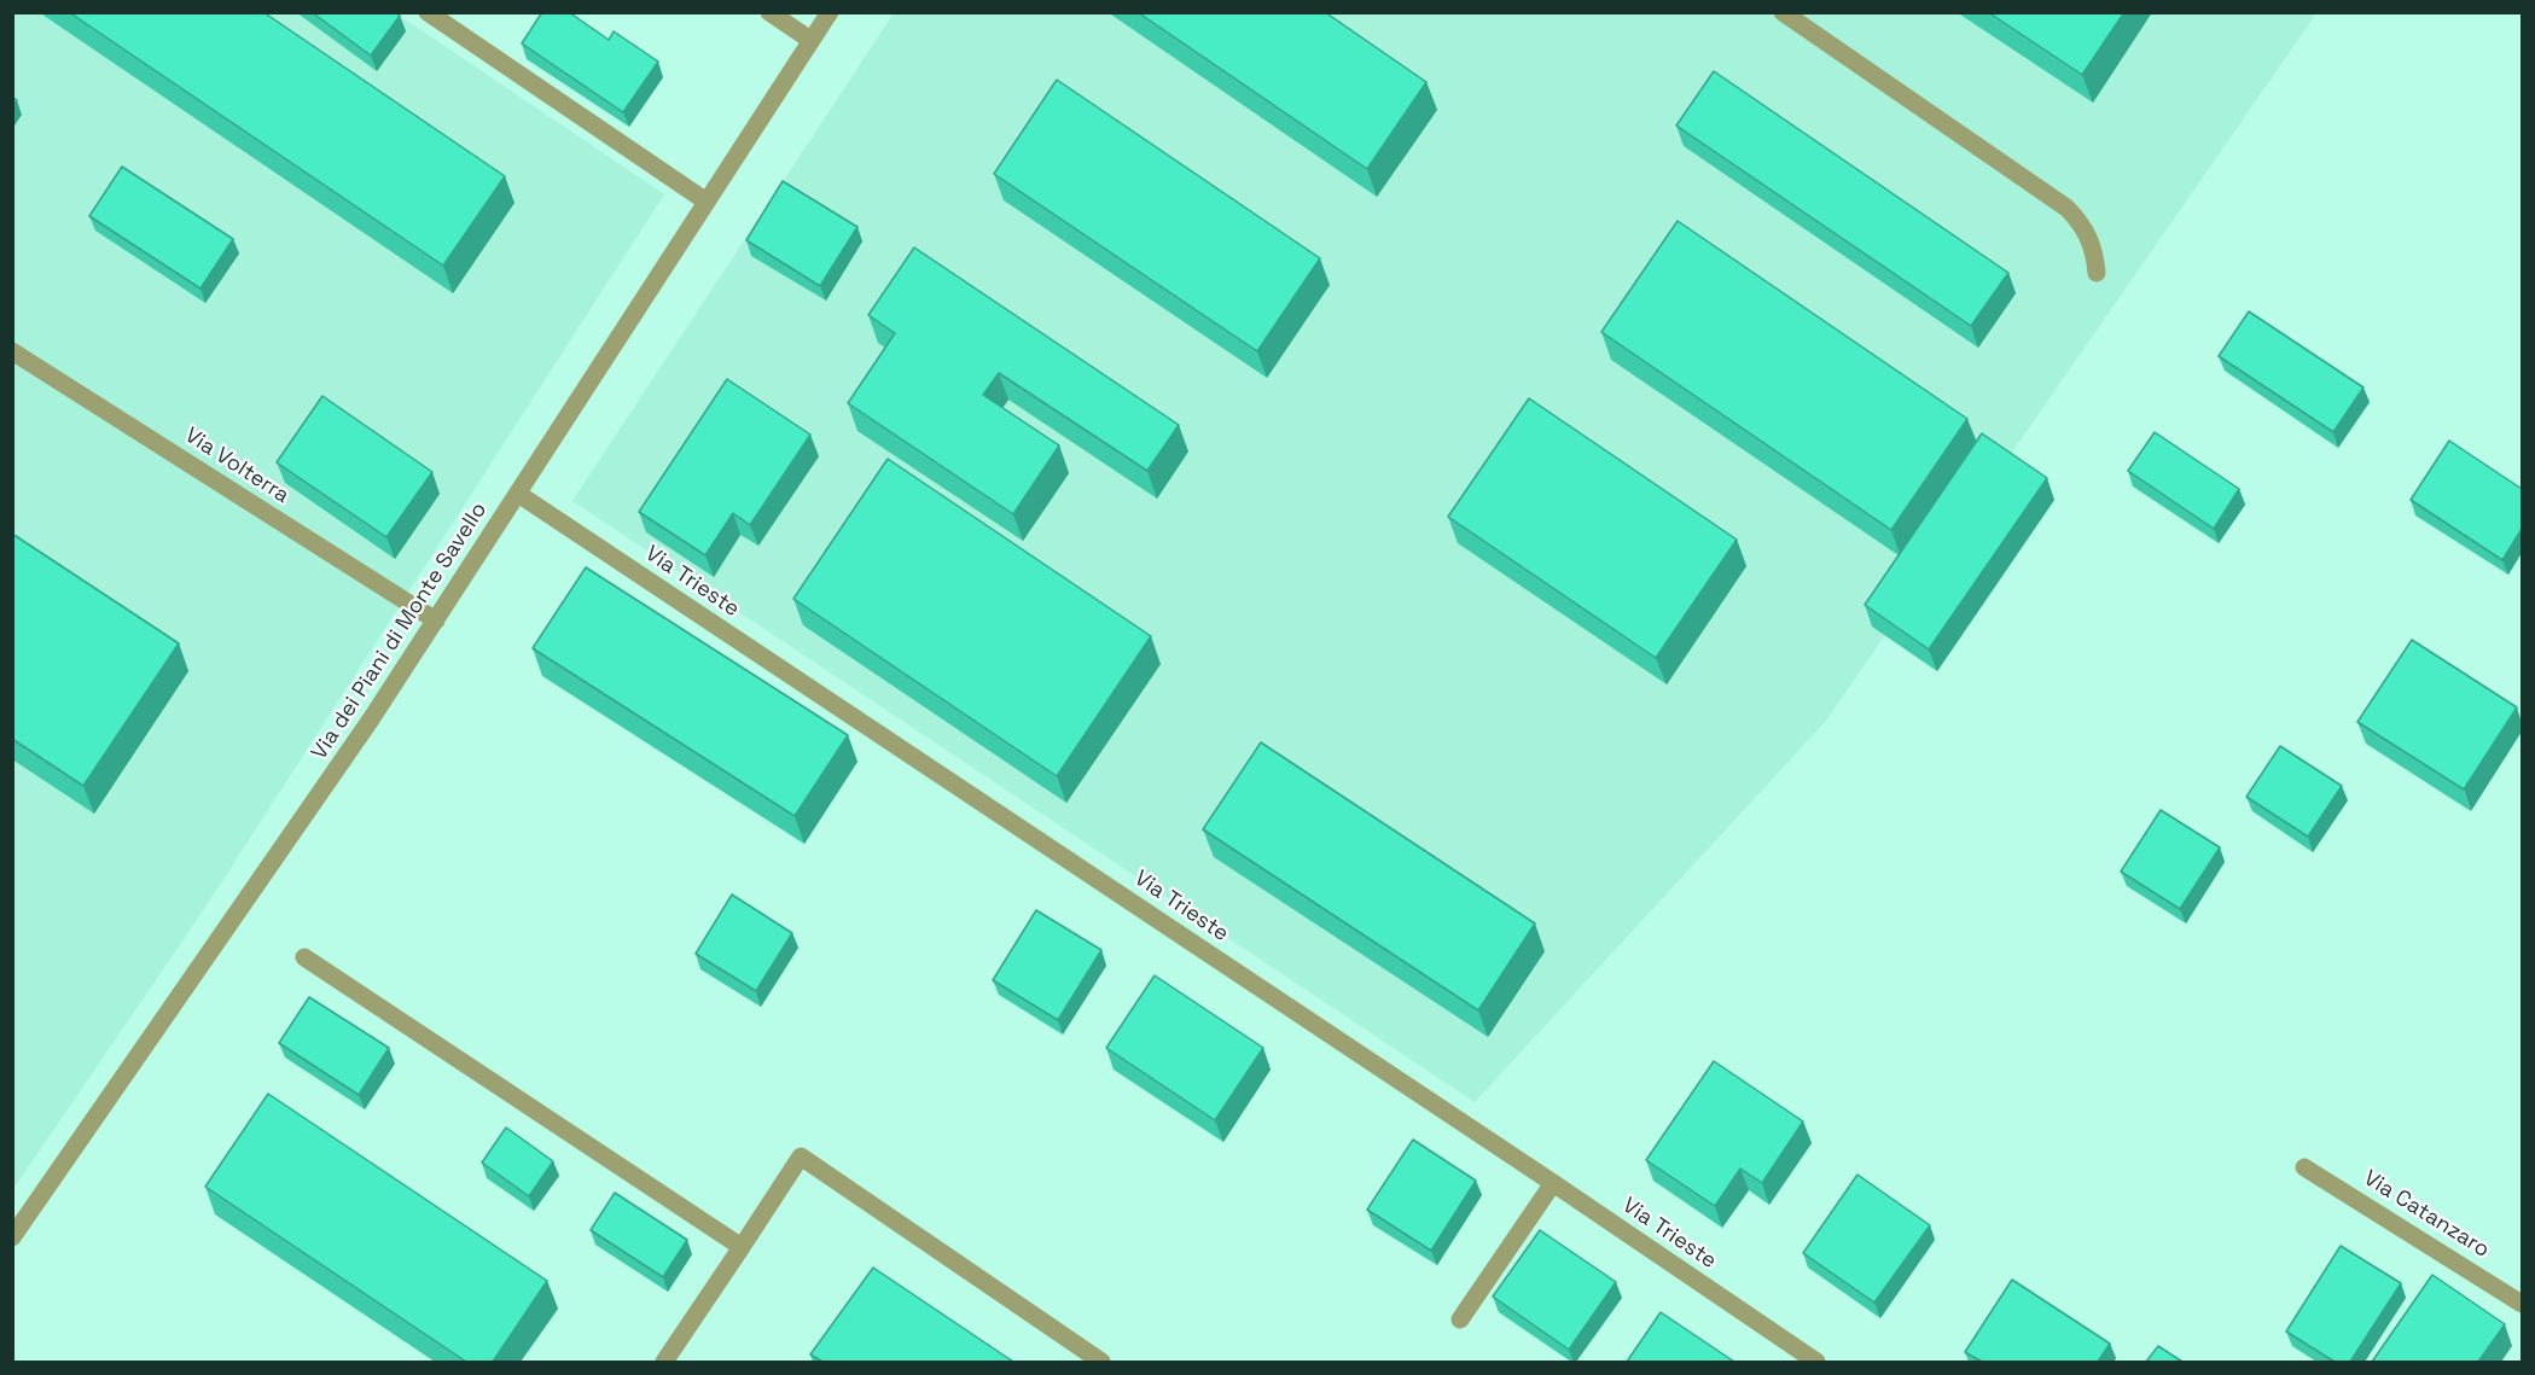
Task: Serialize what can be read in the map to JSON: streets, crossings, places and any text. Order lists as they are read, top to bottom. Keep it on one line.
{"streets":{"street":["Via Volterra","Via Trieste","Via dei Piani di Monte Savello","Via Catanzaro"]},"crossings":[["Via Volterra","Via dei Piani di Monte Savello"],["Via Trieste","Via dei Piani di Monte Savello"]]}
